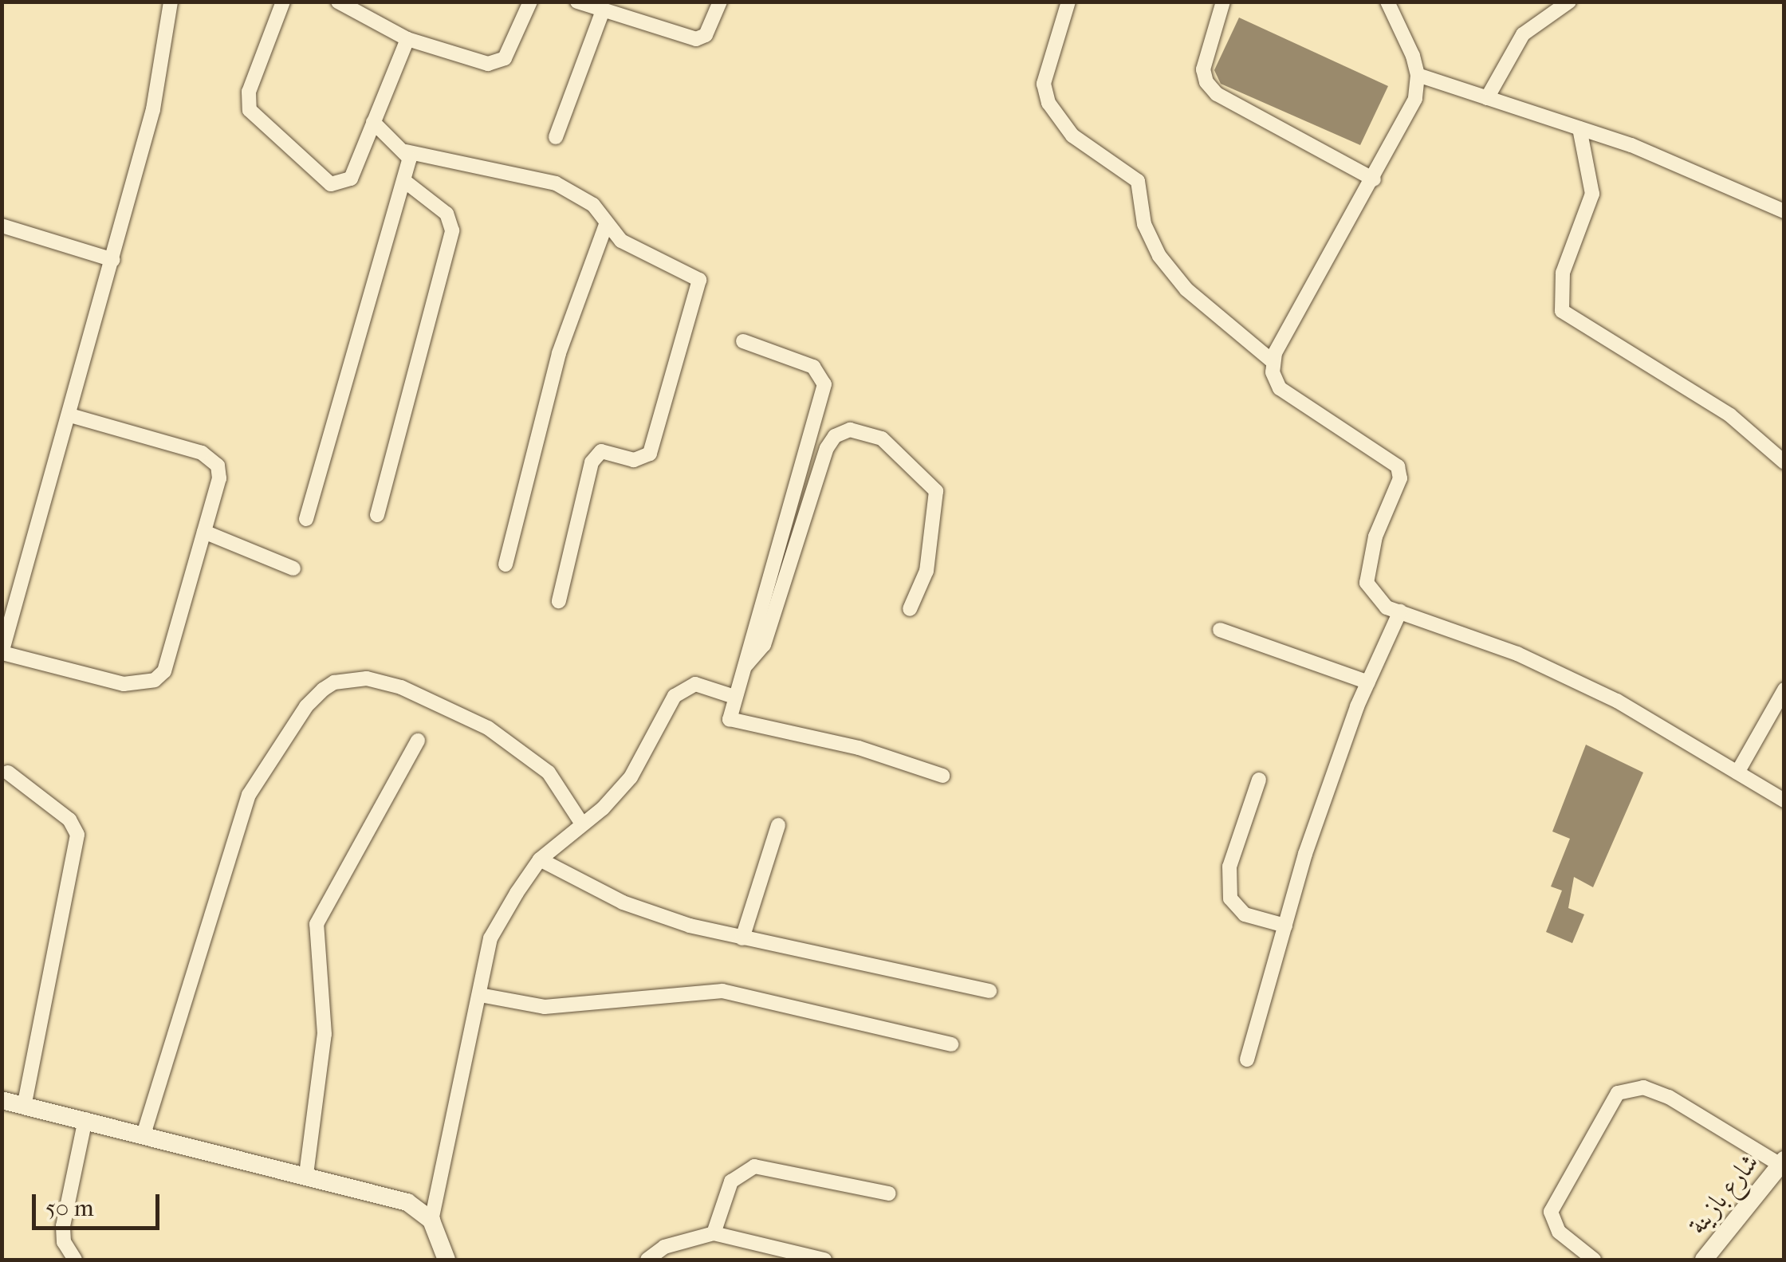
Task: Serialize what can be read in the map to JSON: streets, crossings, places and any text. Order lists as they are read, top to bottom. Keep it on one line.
{"streets":{"street":["شارع بازينة"]},"scale_bar":"50 m"}
